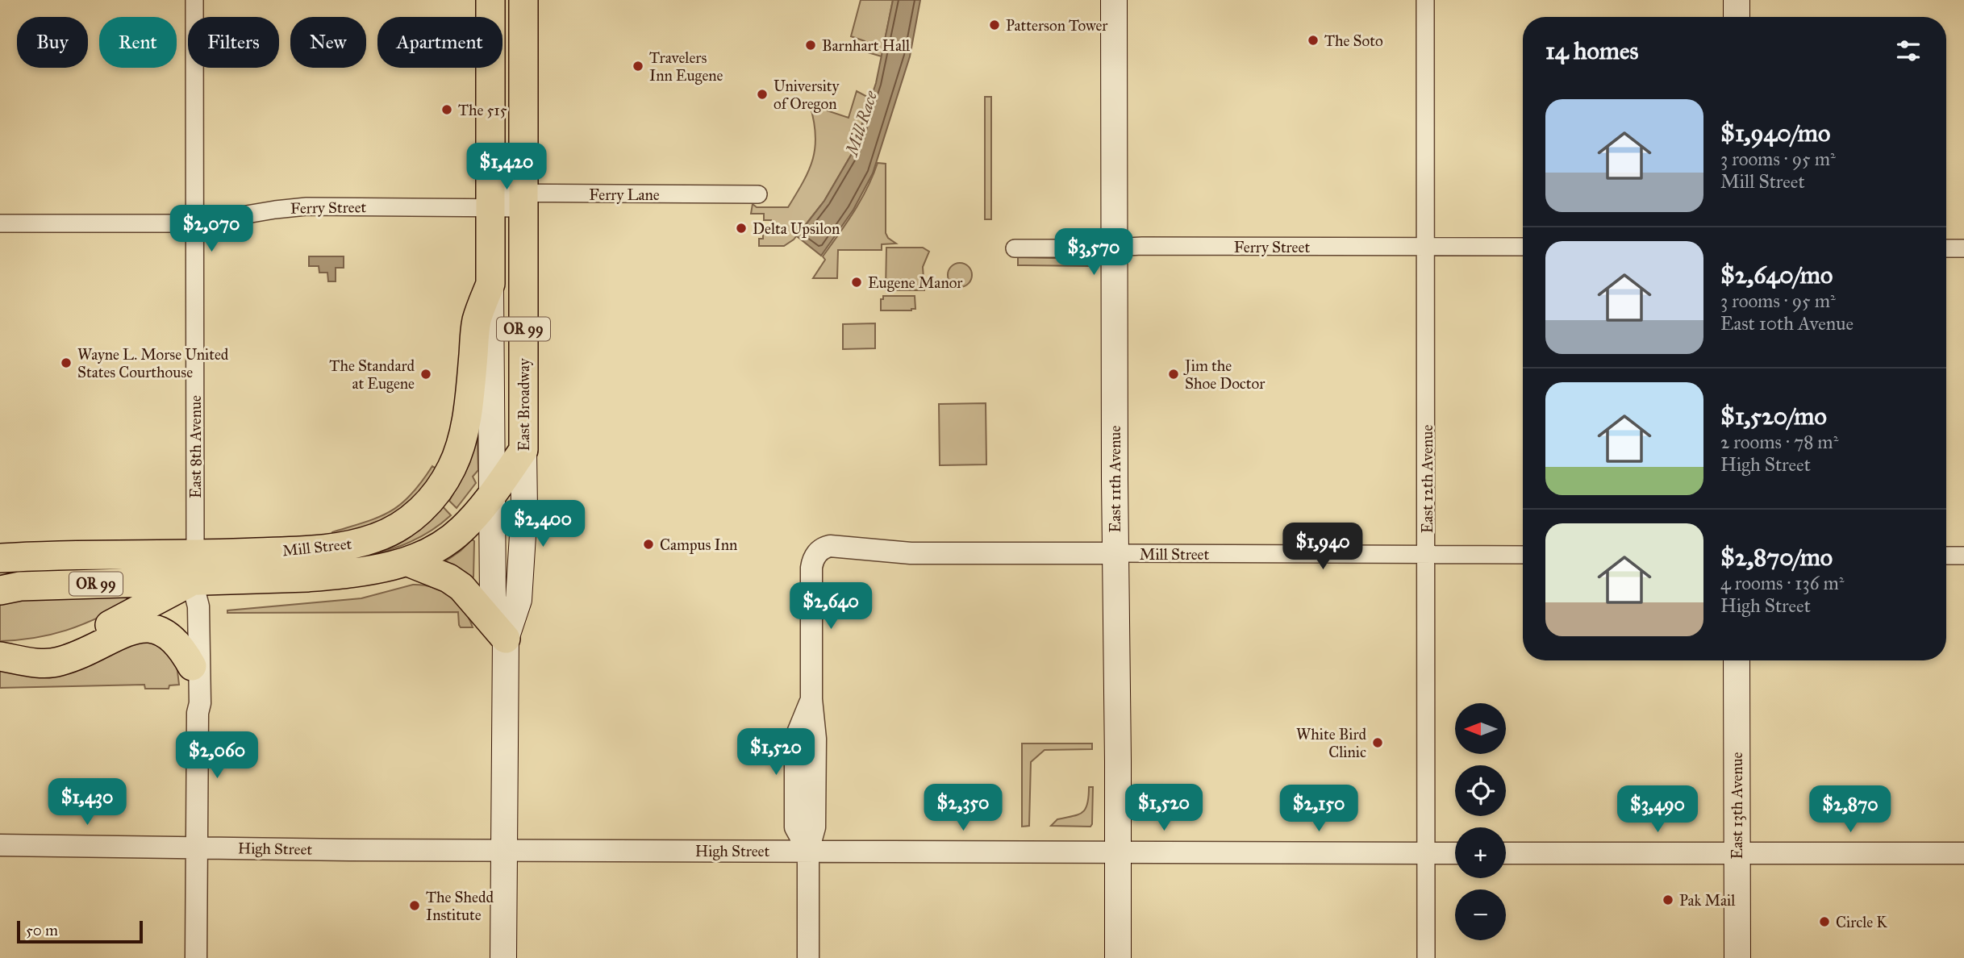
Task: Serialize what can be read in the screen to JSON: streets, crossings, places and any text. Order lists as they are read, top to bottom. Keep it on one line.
{"streets":{"main road":["OR 99","East Broadway","East 11th Avenue","Mill Street","East 13th Avenue"],"street":["Ferry Lane","Ferry Street","East 8th Avenue","East 12th Avenue","High Street"]},"crossings":[["Ferry Lane","Ferry Street"],["Ferry Lane","East Broadway"],["Ferry Street","East Broadway"],["Ferry Street","East 8th Avenue"],["Ferry Street","East 11th Avenue"],["Ferry Street","East 12th Avenue"],["OR 99","East 8th Avenue"],["OR 99","Mill Street"],["East Broadway","Mill Street"],["East Broadway","High Street"],["East 8th Avenue","Mill Street"],["East 8th Avenue","High Street"],["East 11th Avenue","Mill Street"],["East 11th Avenue","High Street"],["East 12th Avenue","Mill Street"],["East 12th Avenue","High Street"],["Mill Street","High Street"]],"water":["Mill Race"],"places":["Patterson Tower","The Soto","Barnhart Hall","Travelers Inn Eugene","University of Oregon","The 515","Delta Upsilon","Eugene Manor","Wayne L. Morse United States Courthouse","The Standard at Eugene","Jim the Shoe Doctor","Campus Inn","White Bird Clinic","Pak Mail","The Shedd Institute","Circle K"],"scale_bar":"50 m","north":"left","page":{"chip":["Buy","Rent","Filters","New","Apartment"],"heading":"14 homes","list":[{"name":"$1,940/mo","note":"3 rooms · 95 m² · Mill Street"},{"name":"$2,640/mo","note":"3 rooms · 95 m² · East 10th Avenue"},{"name":"$1,520/mo","note":"2 rooms · 78 m² · High Street"},{"name":"$2,870/mo","note":"4 rooms · 136 m² · High Street"}],"price":["$1,420","$2,070","$3,570","$2,400","$1,940","$2,640","$1,520","$2,060","$1,430","$2,350","$1,520","$2,150","$3,490","$2,870"],"map_buttons":["+","−"],"scale":"50 m"}}
